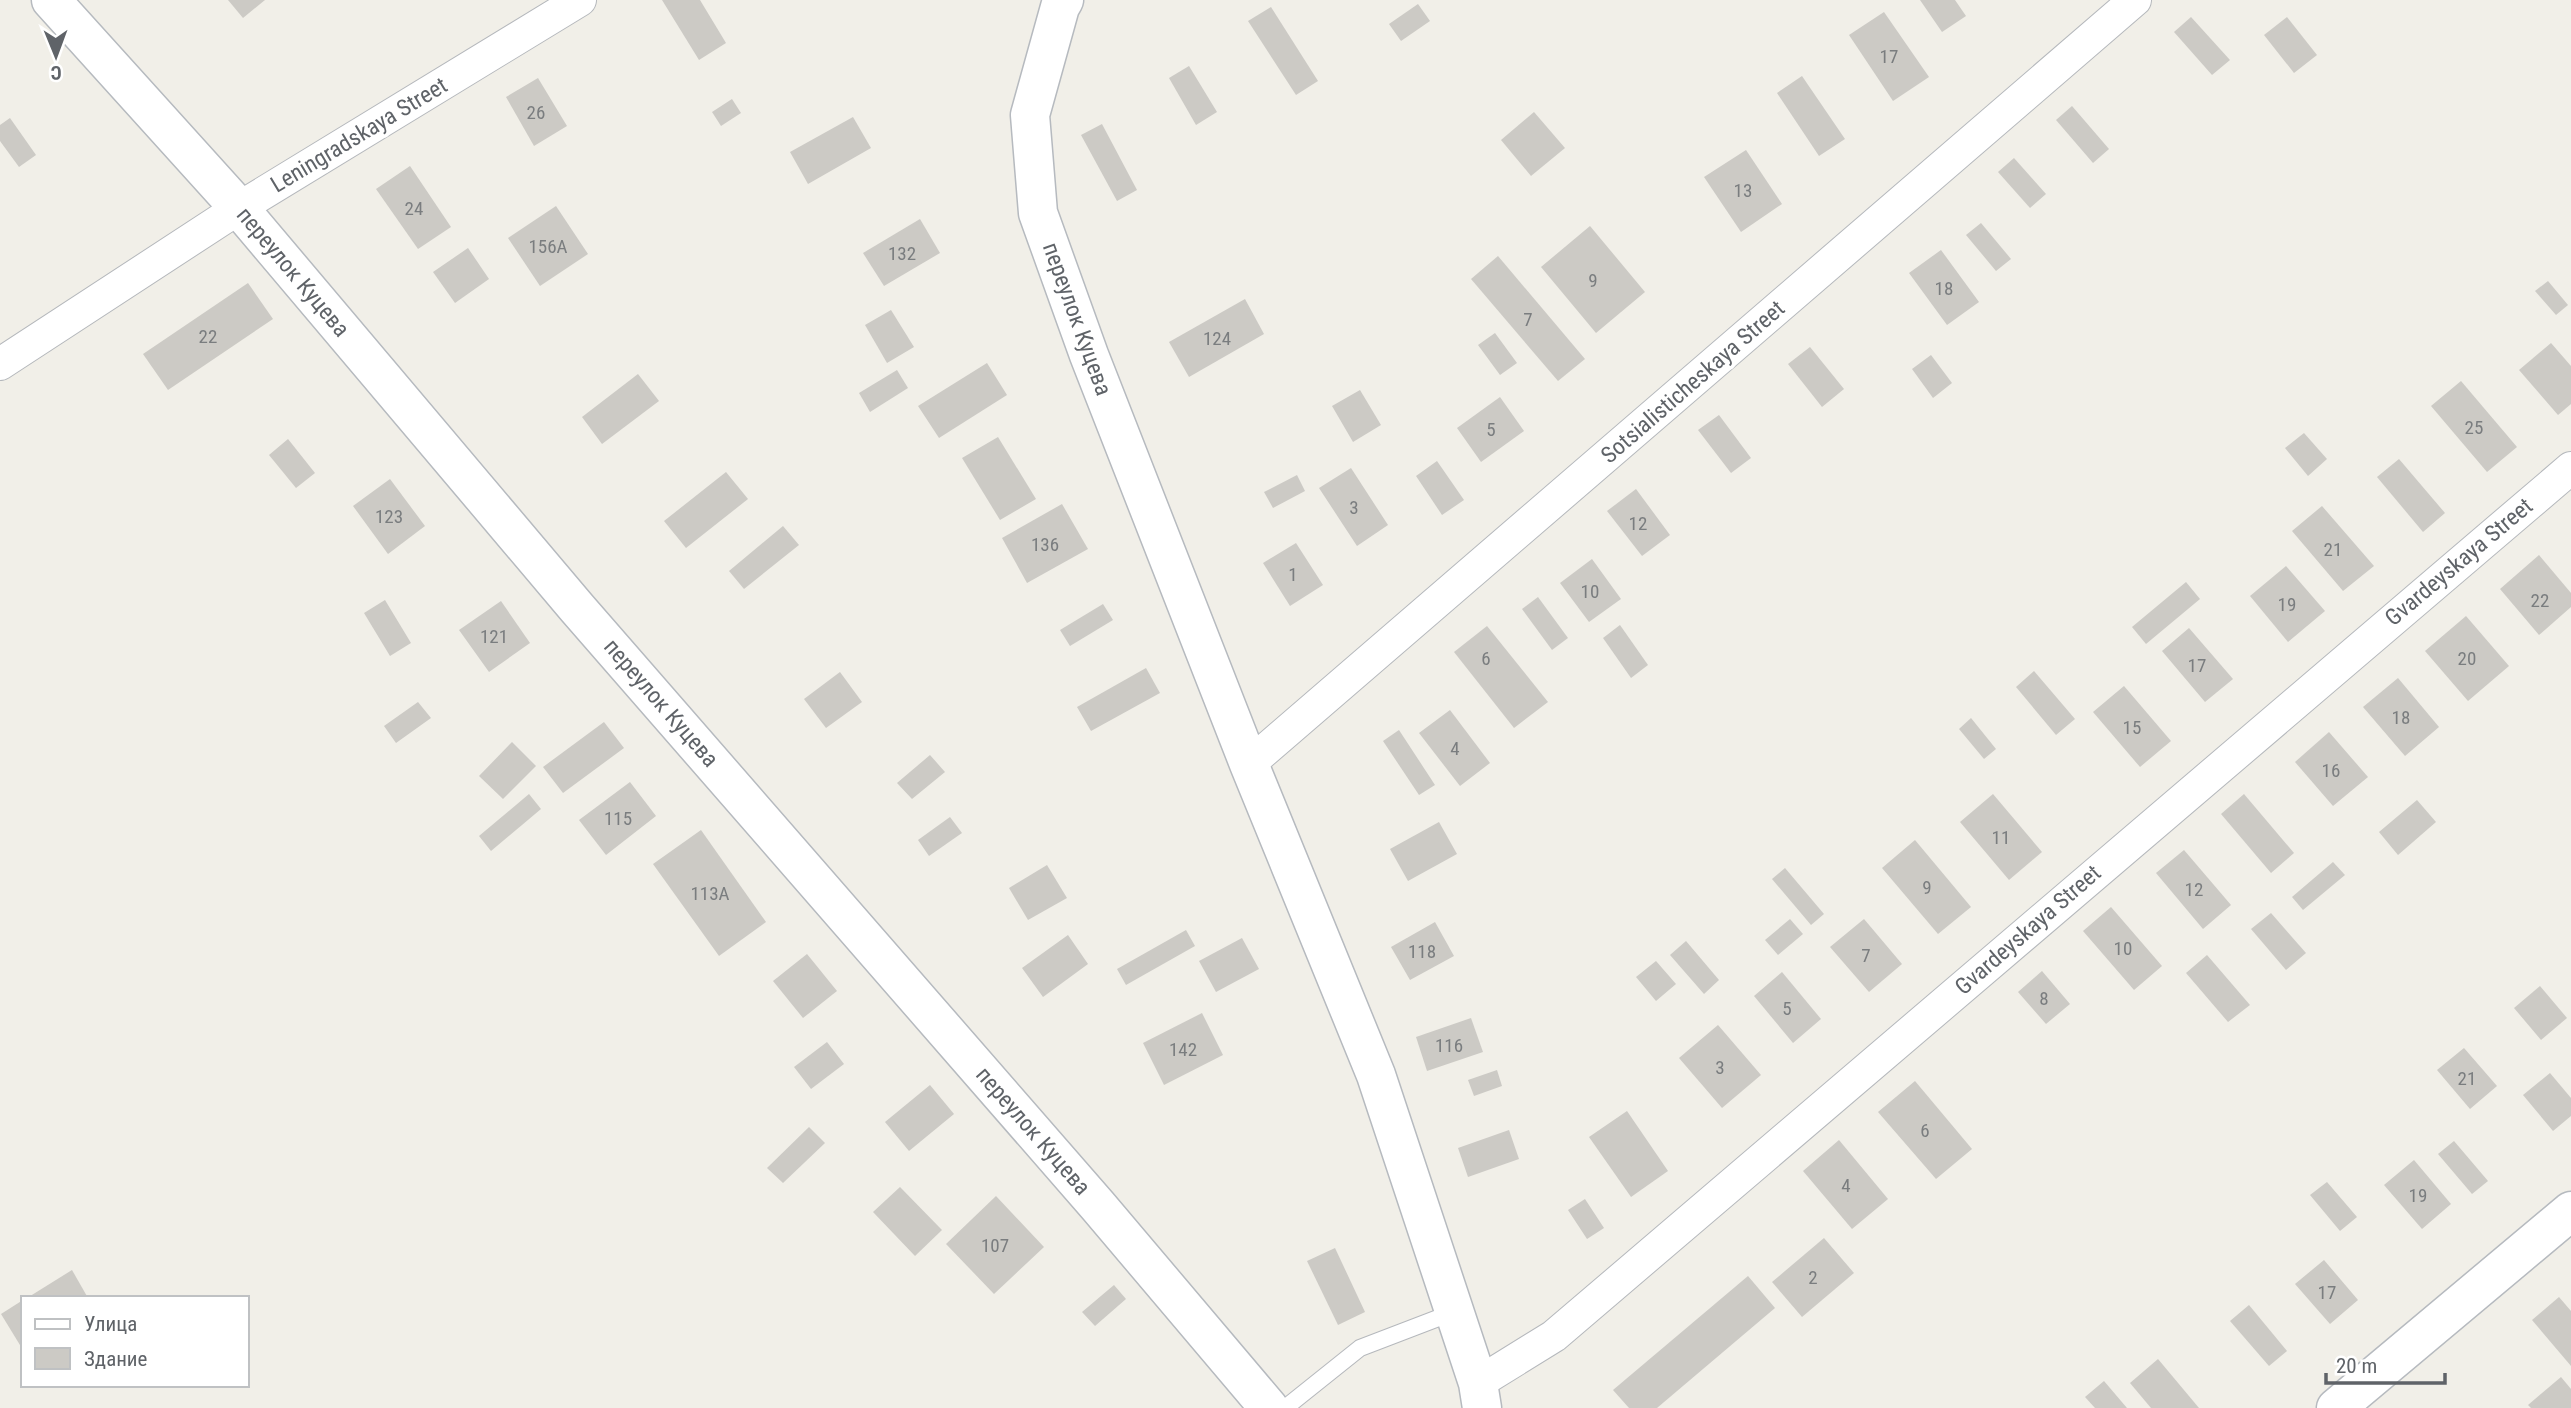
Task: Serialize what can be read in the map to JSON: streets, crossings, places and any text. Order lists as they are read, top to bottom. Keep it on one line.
{"streets":{"street":["Leningradskaya Street","переулок Куцева","Sotsialisticheskaya Street","Gvardeyskaya Street"]},"crossings":[["Leningradskaya Street","переулок Куцева"],["переулок Куцева","Sotsialisticheskaya Street"],["переулок Куцева","Gvardeyskaya Street"]],"house_numbers":["17","26","13","24","156А","132","9","18","7","22","124","25","5","3","123","12","136","21","1","10","22","19","121","6","20","17","18","15","4","16","115","11","9","12","113А","10","118","7","8","5","116","142","3","21","6","4","19","107","2","17"],"legend":["Улица","Здание"],"scale_bar":"20 m","north":"bottom"}
